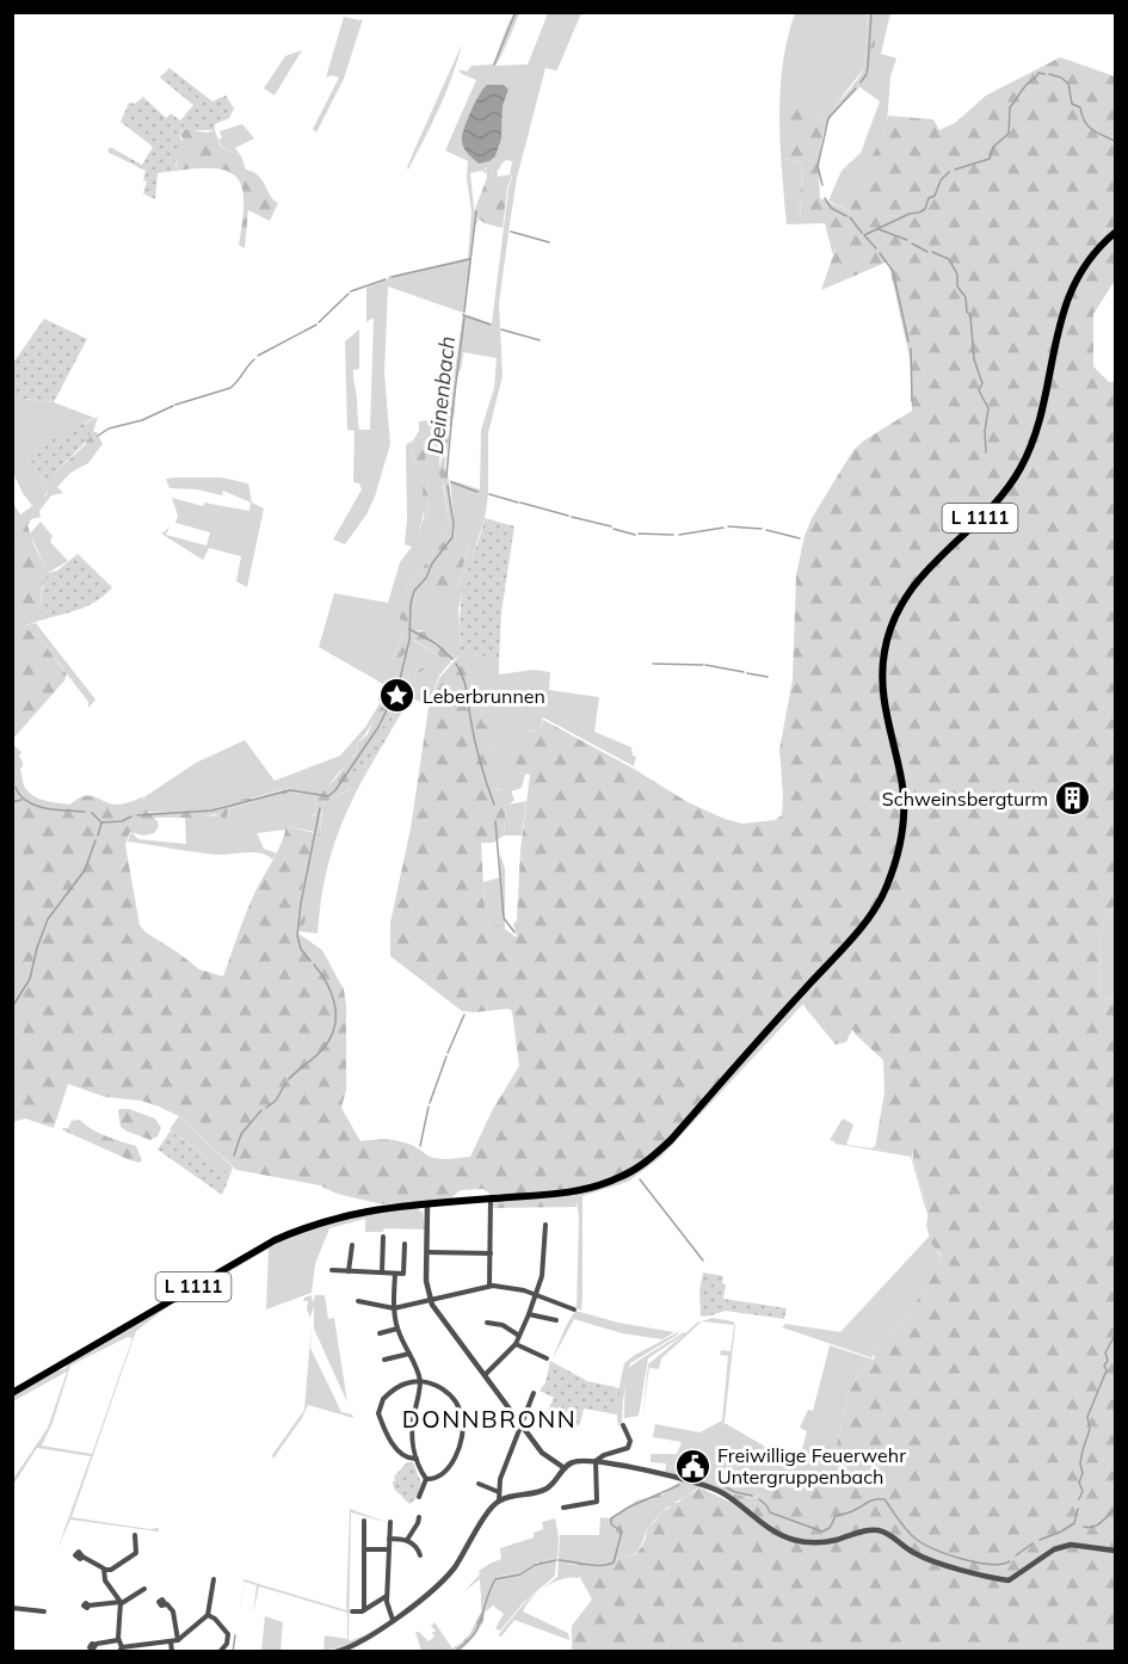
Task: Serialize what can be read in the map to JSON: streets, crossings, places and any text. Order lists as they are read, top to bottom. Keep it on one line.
{"streets":{"main road":["L 1111"]},"districts":["DONNBRONN"],"water":["Deinenbach"],"places":{"place":["Leberbrunnen"],"building":["Schweinsbergturm"],"public building":["Freiwillige Feuerwehr Untergruppenbach"]}}
